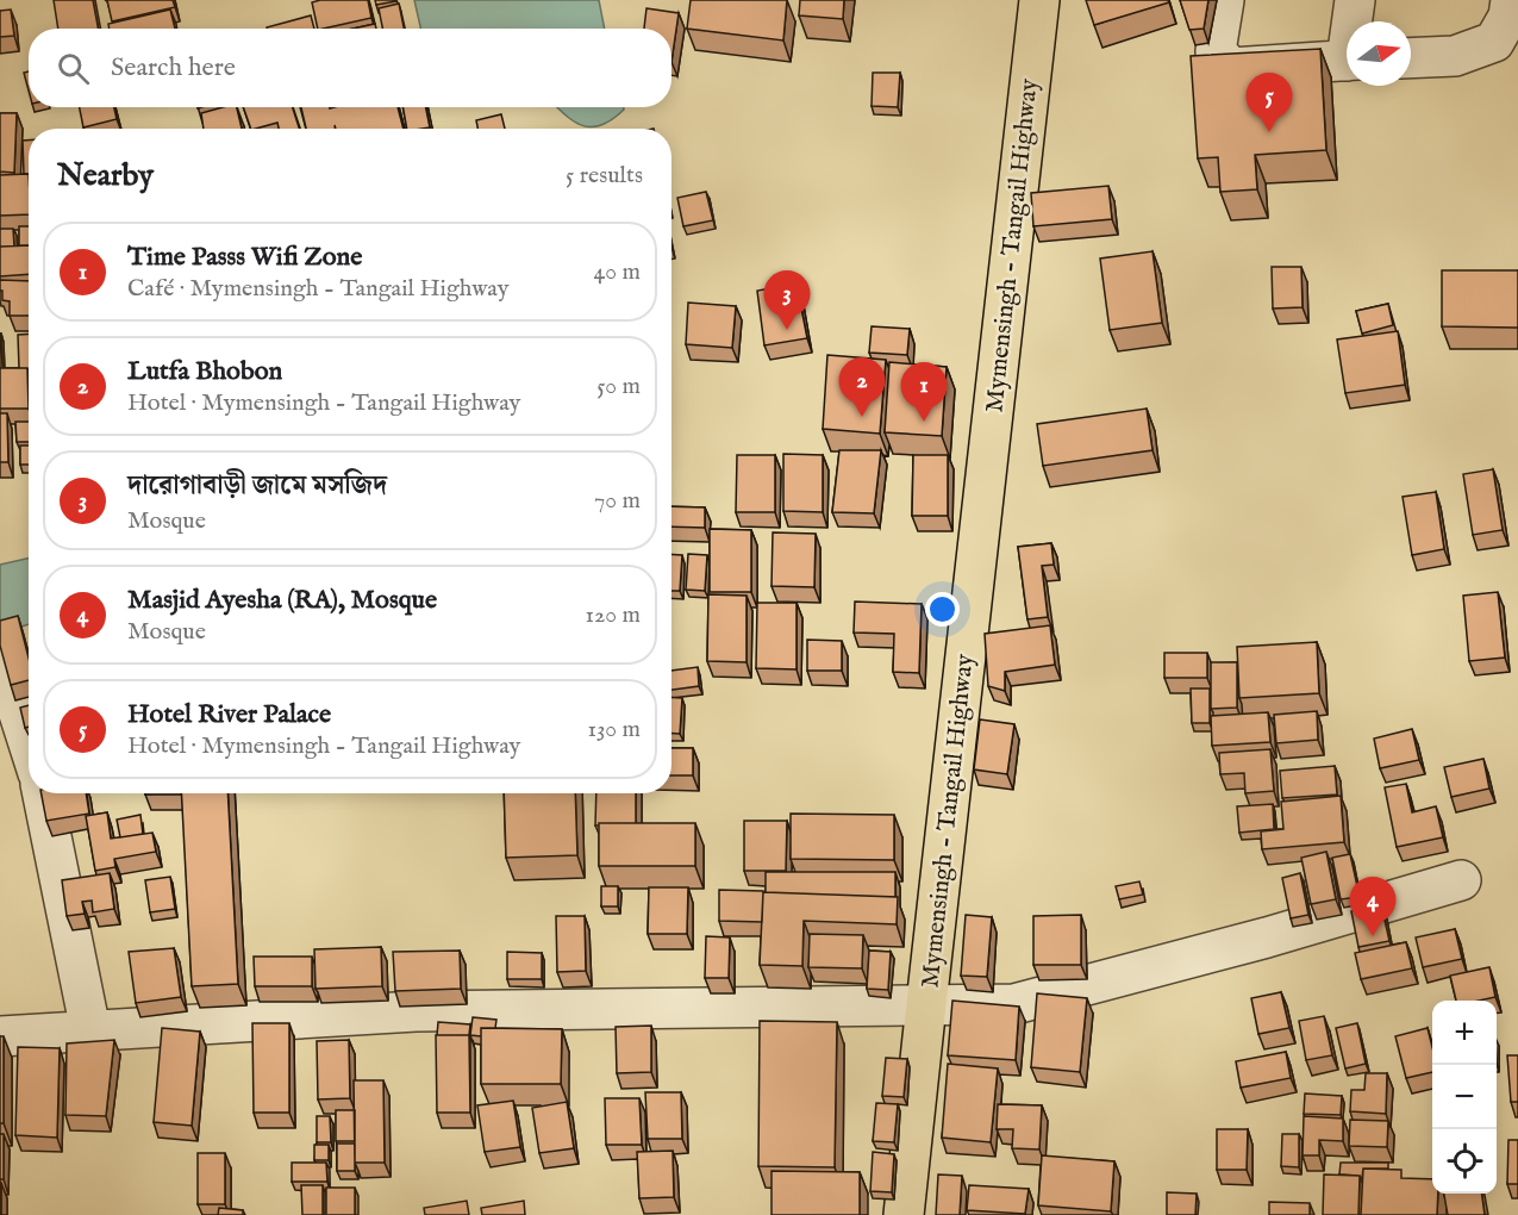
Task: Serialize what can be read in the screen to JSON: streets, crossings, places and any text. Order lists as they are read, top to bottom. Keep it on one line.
{"streets":{"highway":["Mymensingh - Tangail Highway"]},"north":"right","page":{"search":"Search here","pins":["5","3","2","1","4"],"heading":["Nearby","5 results"],"list":[{"mark":"1","name":"Time Passs Wifi Zone","note":"Café · Mymensingh - Tangail Highway","value":"40 m"},{"mark":"2","name":"Lutfa Bhobon","note":"Hotel · Mymensingh - Tangail Highway","value":"50 m"},{"mark":"3","name":"দারোগাবাড়ী জামে মসজিদ","note":"Mosque","value":"70 m"},{"mark":"4","name":"Masjid Ayesha (RA), Mosque","note":"Mosque","value":"120 m"},{"mark":"5","name":"Hotel River Palace","note":"Hotel · Mymensingh - Tangail Highway","value":"130 m"}],"map_buttons":["+","−"]}}
